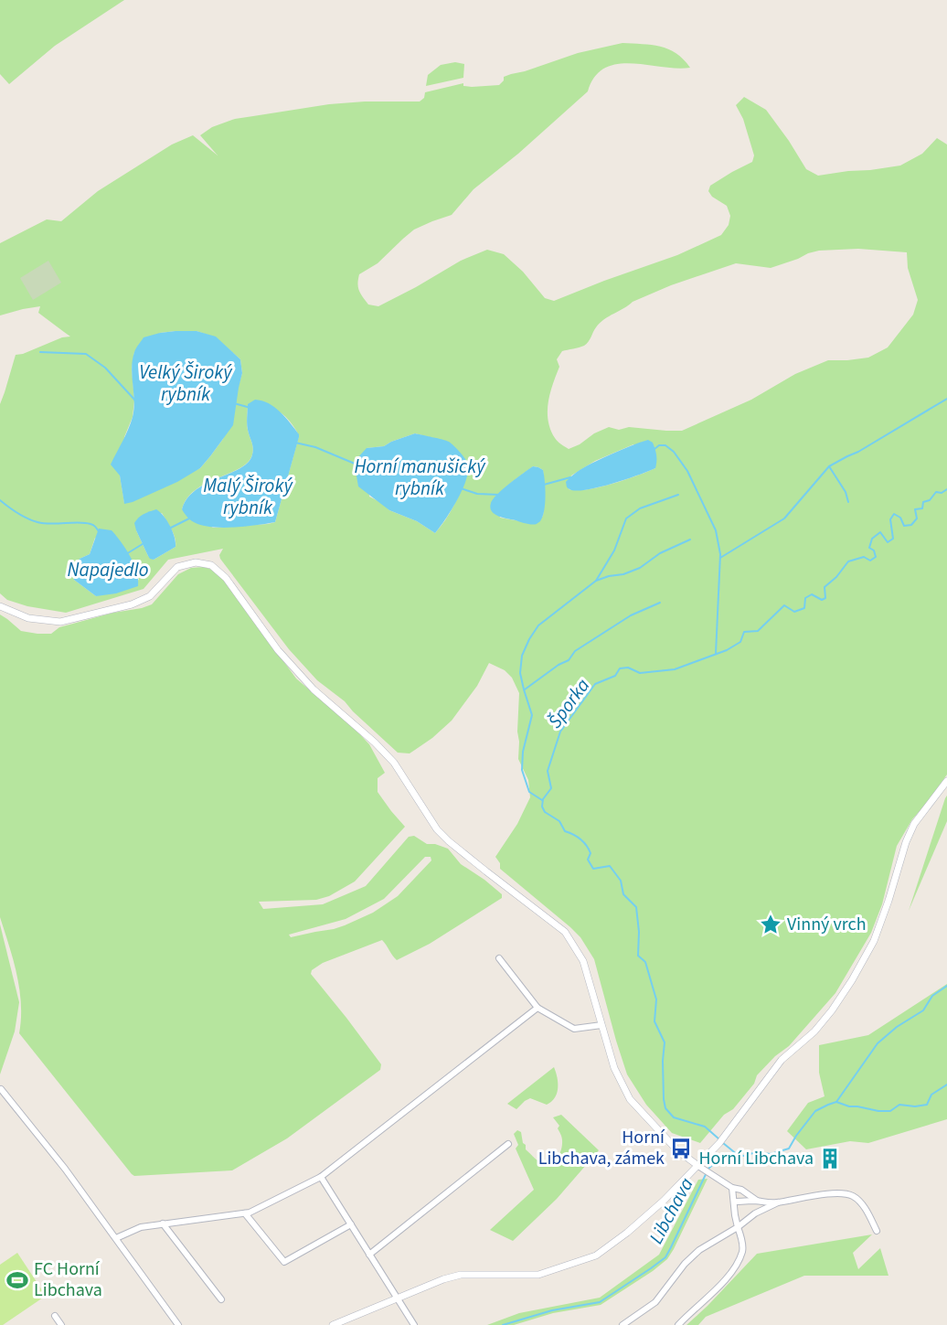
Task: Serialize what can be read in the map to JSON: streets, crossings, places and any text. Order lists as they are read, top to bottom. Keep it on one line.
{"water":["Velký Široký rybník","Horní manušický rybník","Malý Široký rybník","Napajedlo","Šporka","Libchava"],"places":{"place":["Vinný vrch"],"bus stop":["Horní Libchava, zámek"],"building":["Horní Libchava"],"sports":["FC Horní Libchava"]}}
